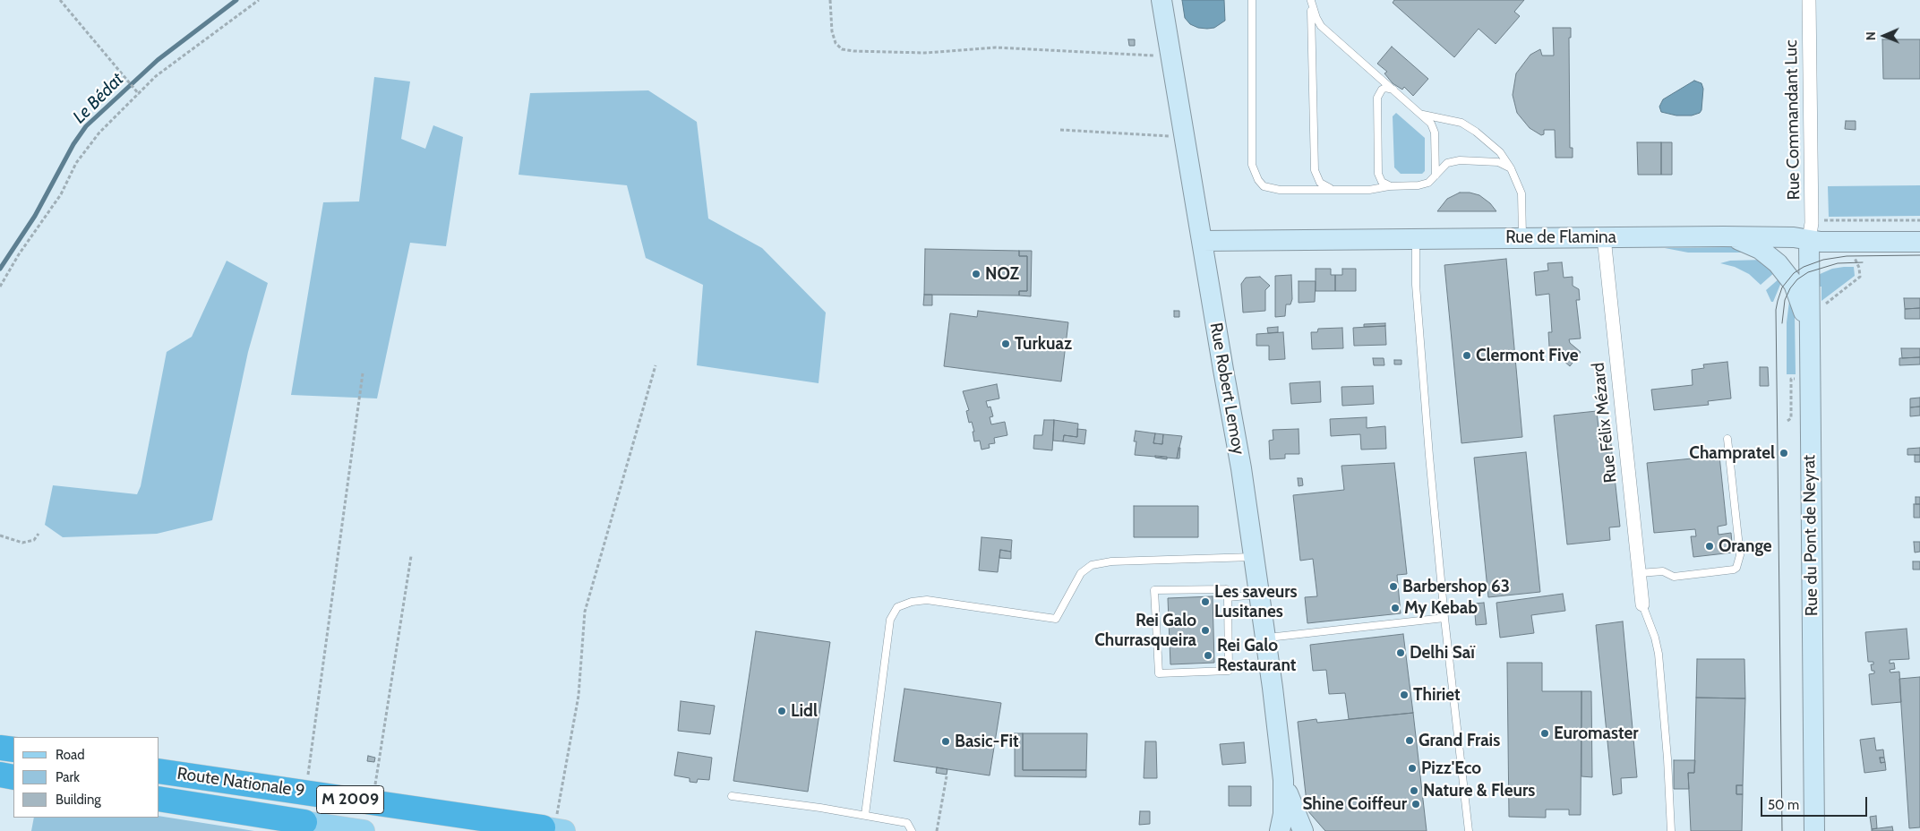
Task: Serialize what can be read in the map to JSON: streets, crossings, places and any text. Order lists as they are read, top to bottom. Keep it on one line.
{"streets":{"highway":["Route Nationale 9","M 2009"],"street":["Rue Commandant Luc","Rue de Flamina","Rue Robert Lemoy","Rue Félix Mézard","Rue du Pont de Neyrat"]},"crossings":[["Rue Commandant Luc","Rue de Flamina"],["Rue Commandant Luc","Rue du Pont de Neyrat"],["Rue de Flamina","Rue Robert Lemoy"],["Rue de Flamina","Rue Félix Mézard"],["Rue de Flamina","Rue du Pont de Neyrat"]],"water":["Le Bédat"],"places":["NOZ","Turkuaz","Clermont Five","Champratel","Orange","Barbershop 63","Les saveurs Lusitanes","My Kebab","Rei Galo Churrasqueira","Delhi Saï","Rei Galo Restaurant","Thiriet","Lidl","Euromaster","Grand Frais","Basic-Fit","Pizz'Eco","Nature & Fleurs","Shine Coiffeur"],"legend":["Road","Park","Building"],"scale_bar":"50 m","north":"left"}
